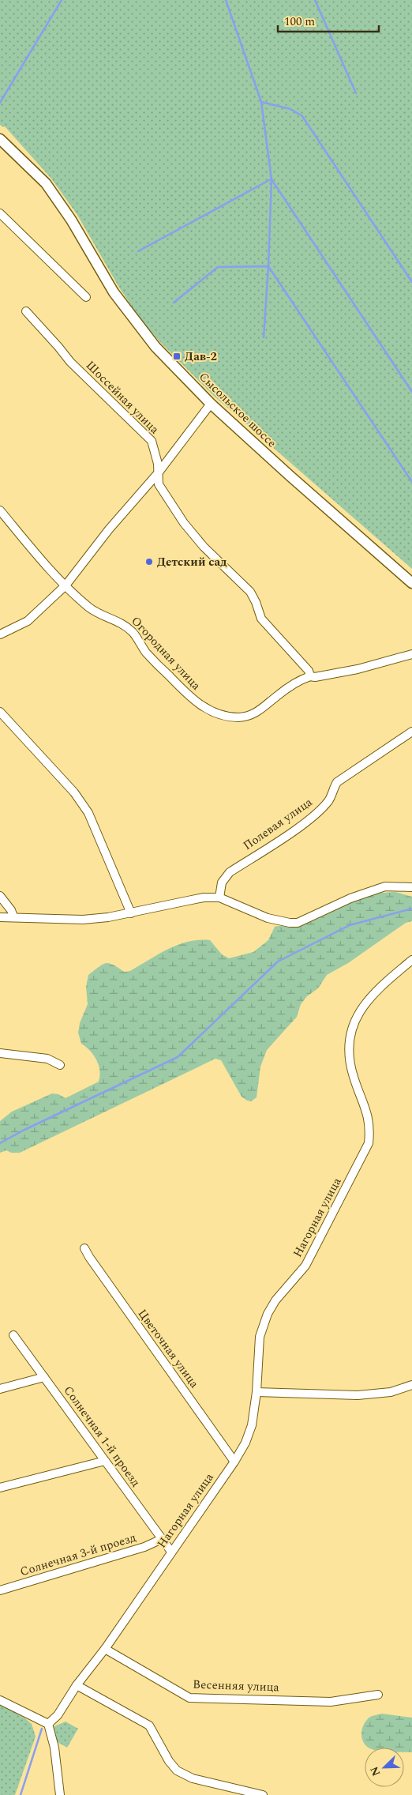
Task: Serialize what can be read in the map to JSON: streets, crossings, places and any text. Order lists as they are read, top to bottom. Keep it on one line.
{"streets":{"main road":["Сысольское шоссе"],"street":["Шоссейная улица","Огородная улица","Полевая улица","Нагорная улица","Цветочная улица","Солнечная 1-й проезд","Солнечная 3-й проезд","Весенняя улица"]},"crossings":[["Шоссейная улица","Огородная улица"],["Нагорная улица","Цветочная улица"],["Нагорная улица","Солнечная 1-й проезд"],["Нагорная улица","Весенняя улица"],["Солнечная 1-й проезд","Солнечная 3-й проезд"]],"places":{"transit":["Дав-2"],"other":["Детский сад"]},"scale_bar":"100 m","north":"bottom left"}
